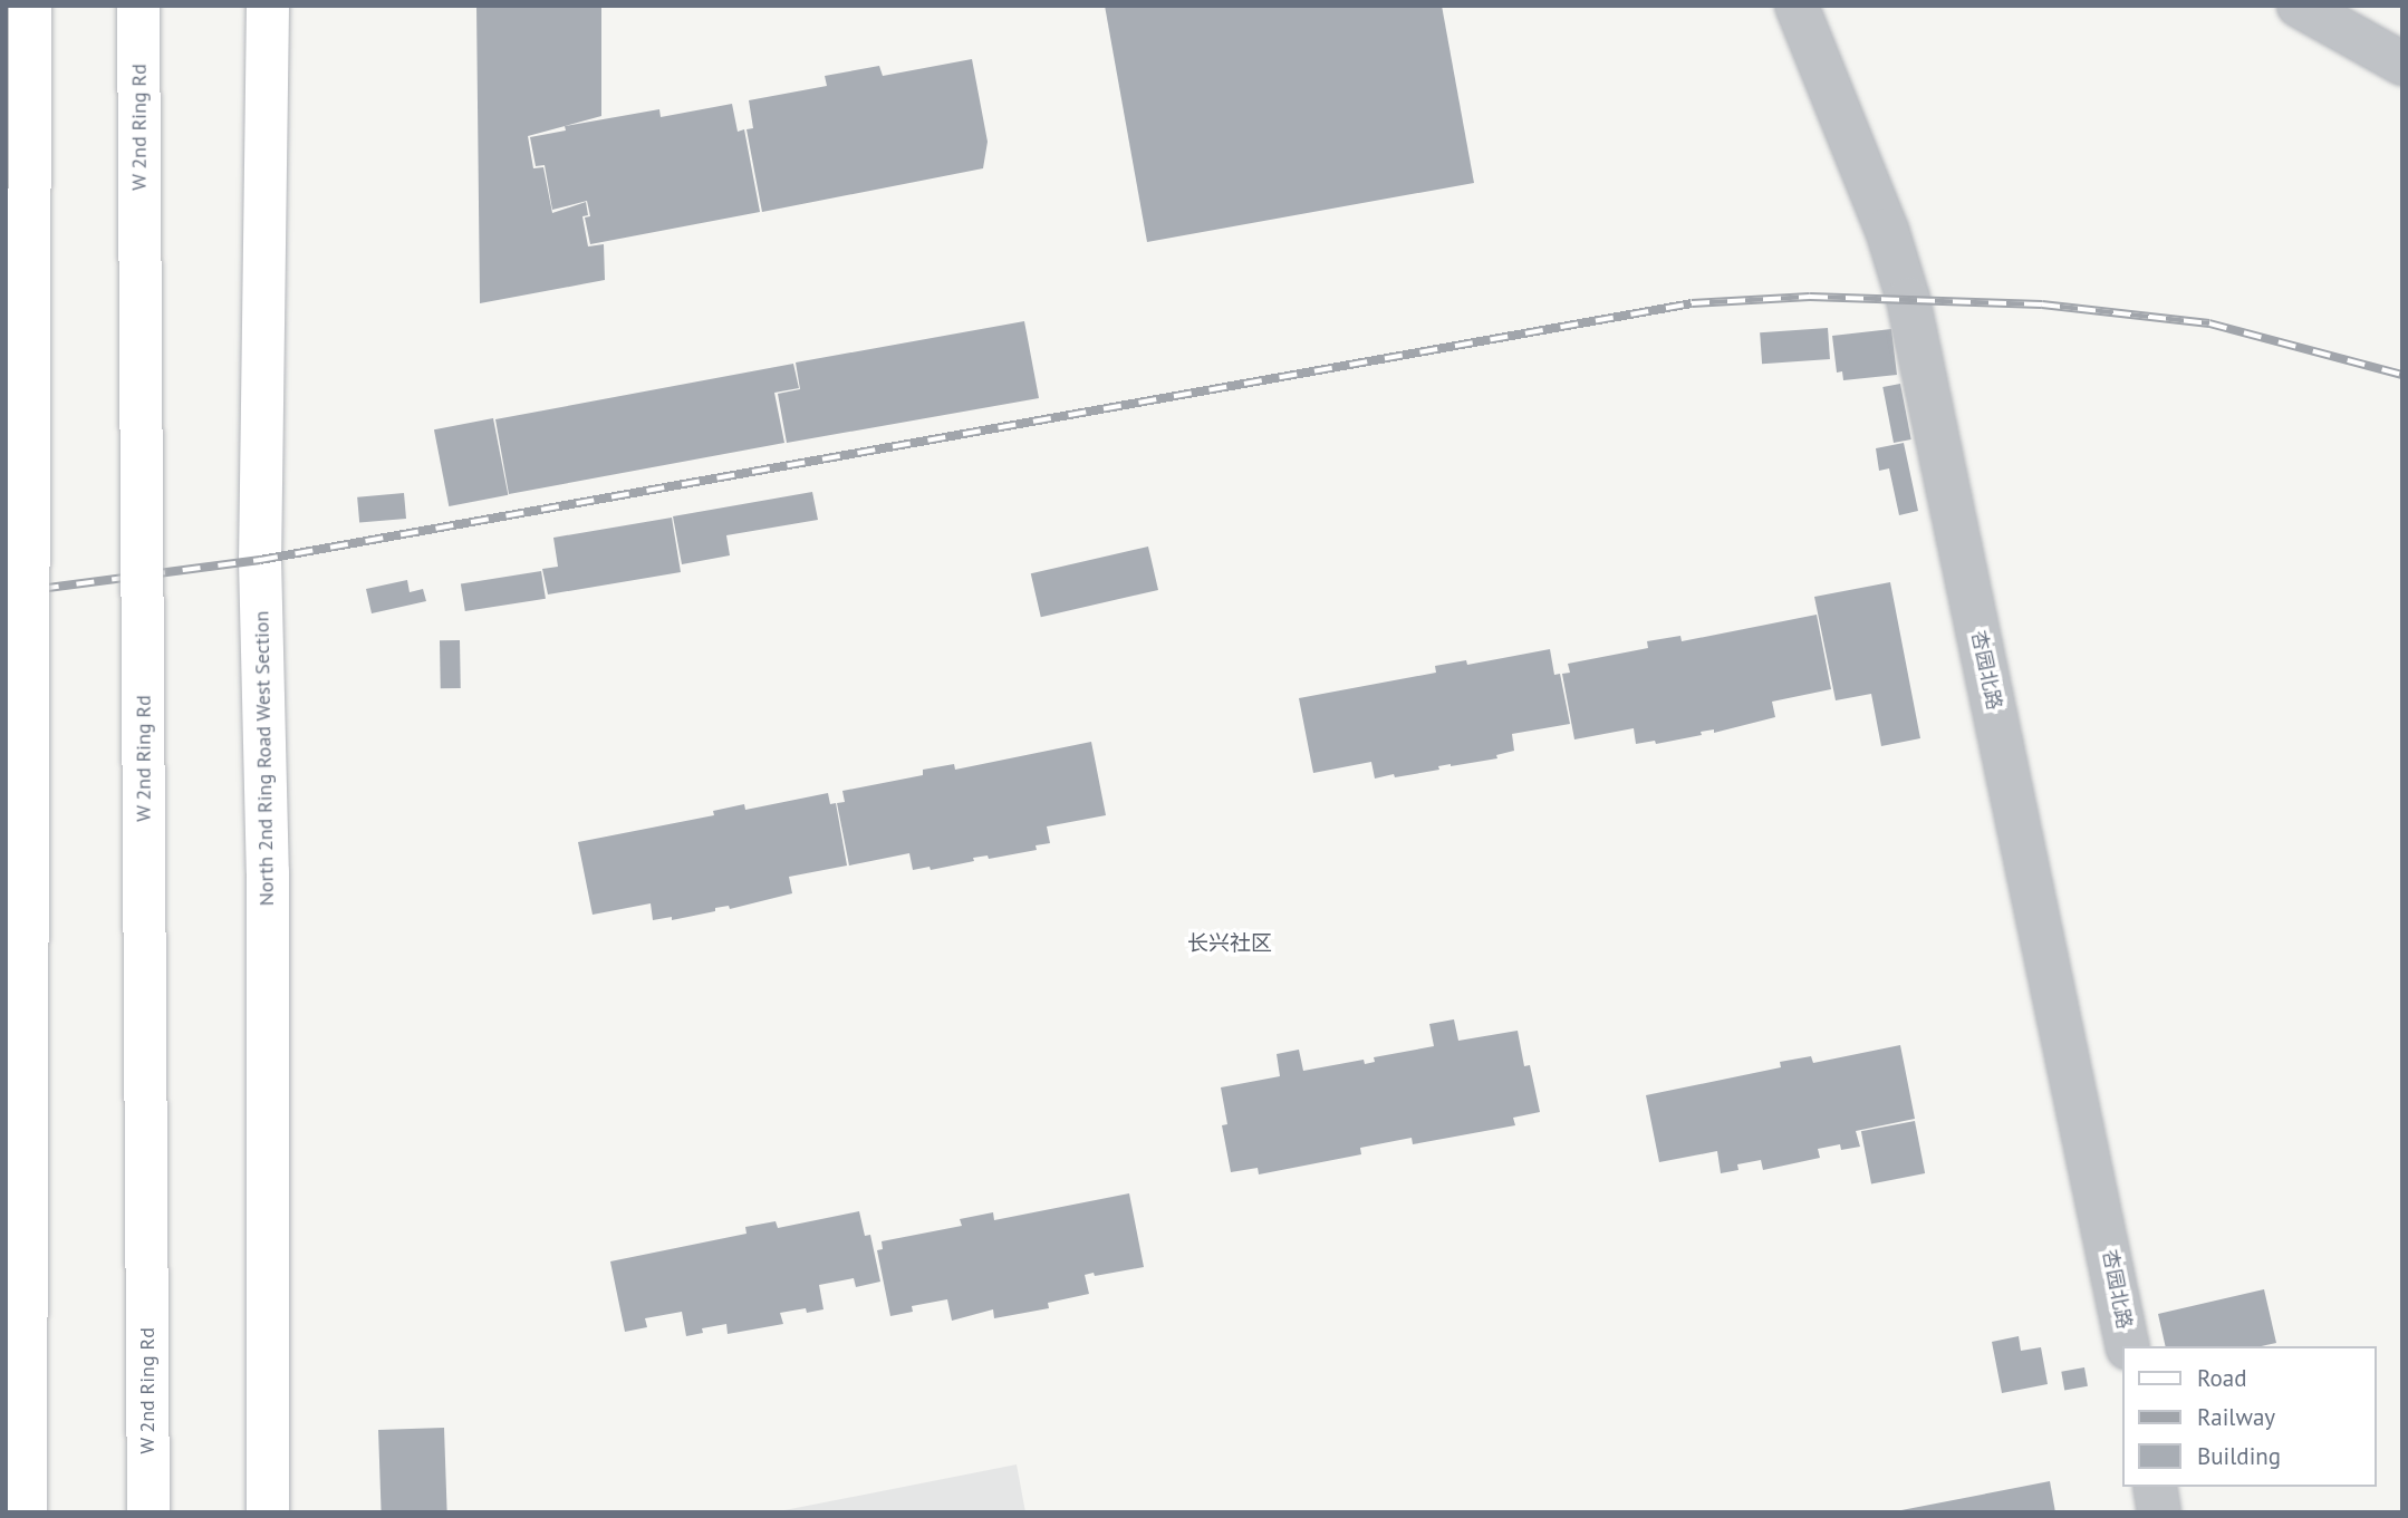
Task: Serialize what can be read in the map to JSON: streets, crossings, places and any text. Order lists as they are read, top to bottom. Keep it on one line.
{"streets":{"main road":["W 2nd Ring Rd","North 2nd Ring Road West Section"],"street":["杏园北路"]},"districts":["长兴社区"],"legend":["Road","Railway","Building"]}
